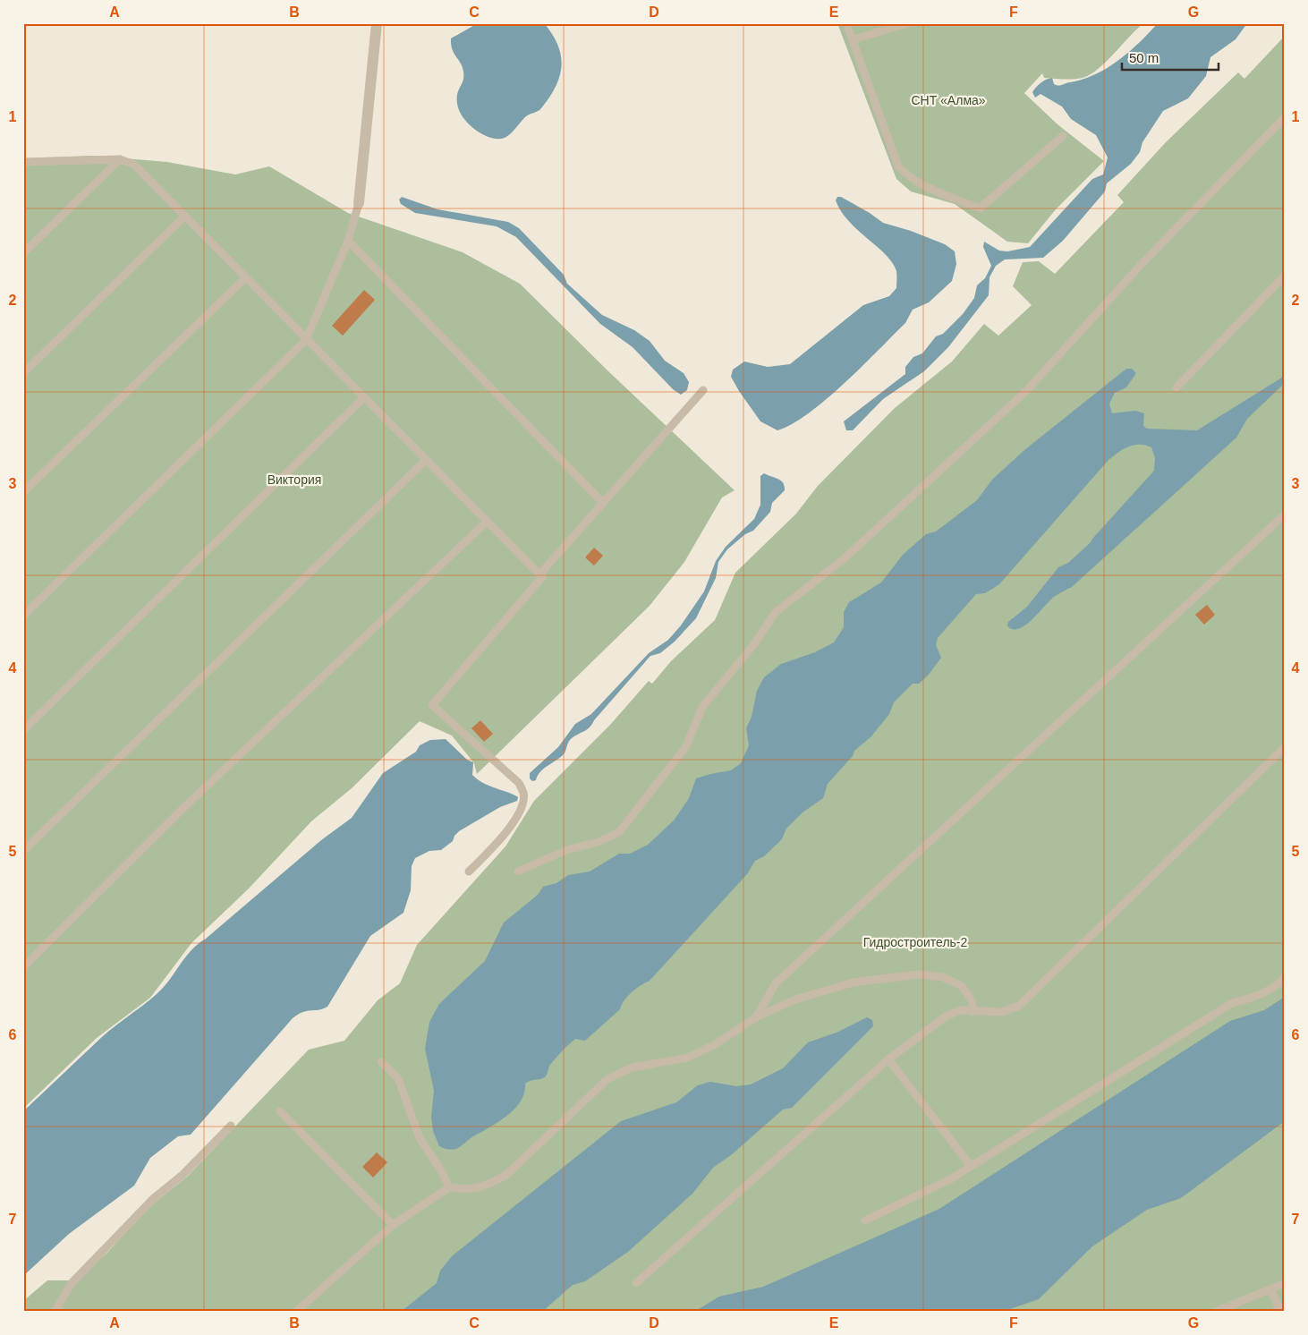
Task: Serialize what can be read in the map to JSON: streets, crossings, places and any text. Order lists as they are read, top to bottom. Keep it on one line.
{"parks":["СНТ «Алма»","Виктория","Гидростроитель-2"],"scale_bar":"50 m","grid":{"columns":["A","B","C","D","E","F","G"],"rows":["1","2","3","4","5","6","7"]}}
